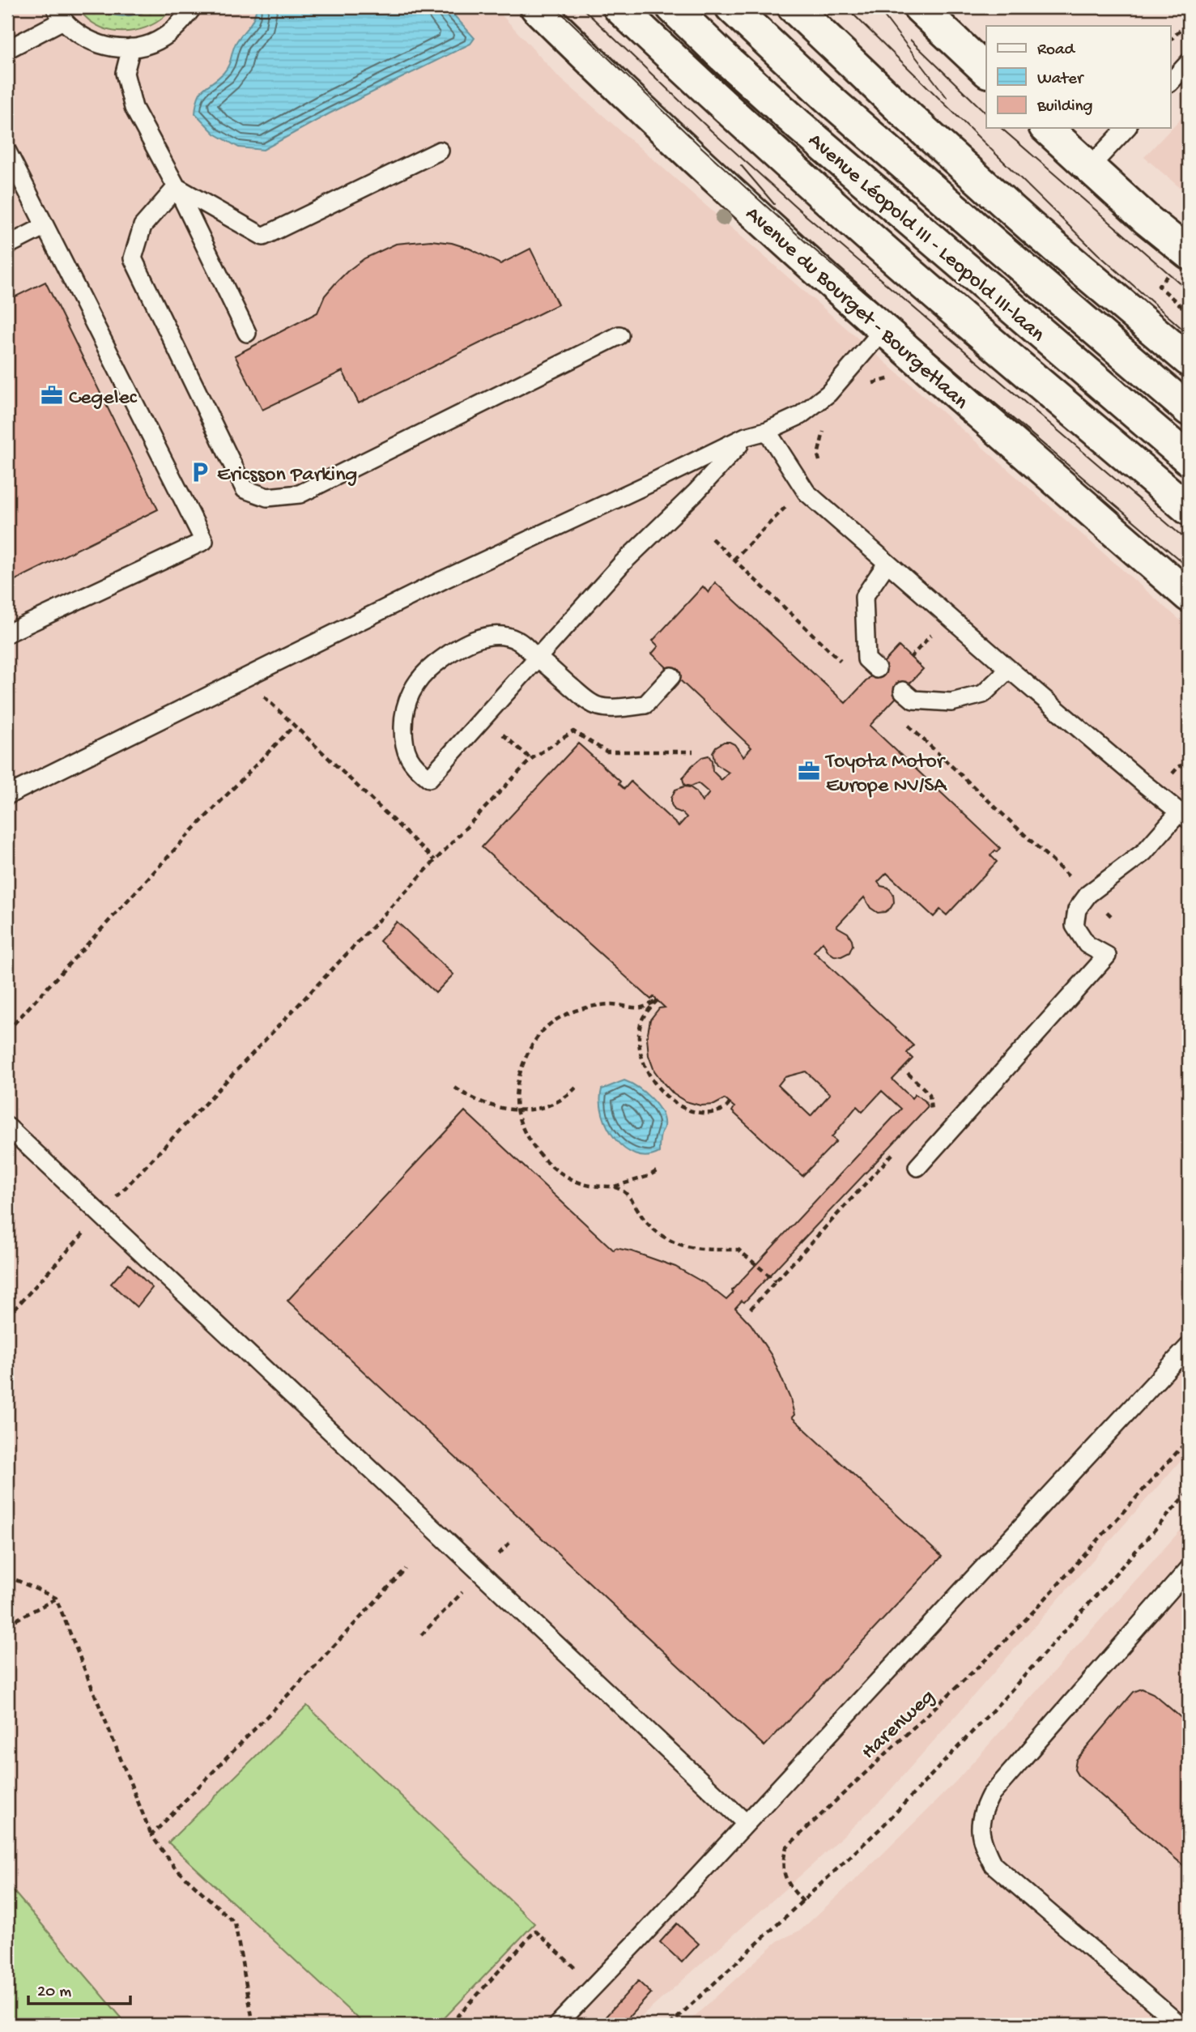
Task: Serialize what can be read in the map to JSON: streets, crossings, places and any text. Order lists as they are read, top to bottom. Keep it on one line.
{"streets":{"main road":["Avenue Léopold III - Leopold III-laan","Avenue du Bourget - Bourgetlaan"],"path":["Harenweg"]},"places":{"office":["Cegelec","Toyota Motor Europe NV/SA"],"parking":["Ericsson Parking"]},"legend":["Road","Water","Building"],"scale_bar":"20 m"}
